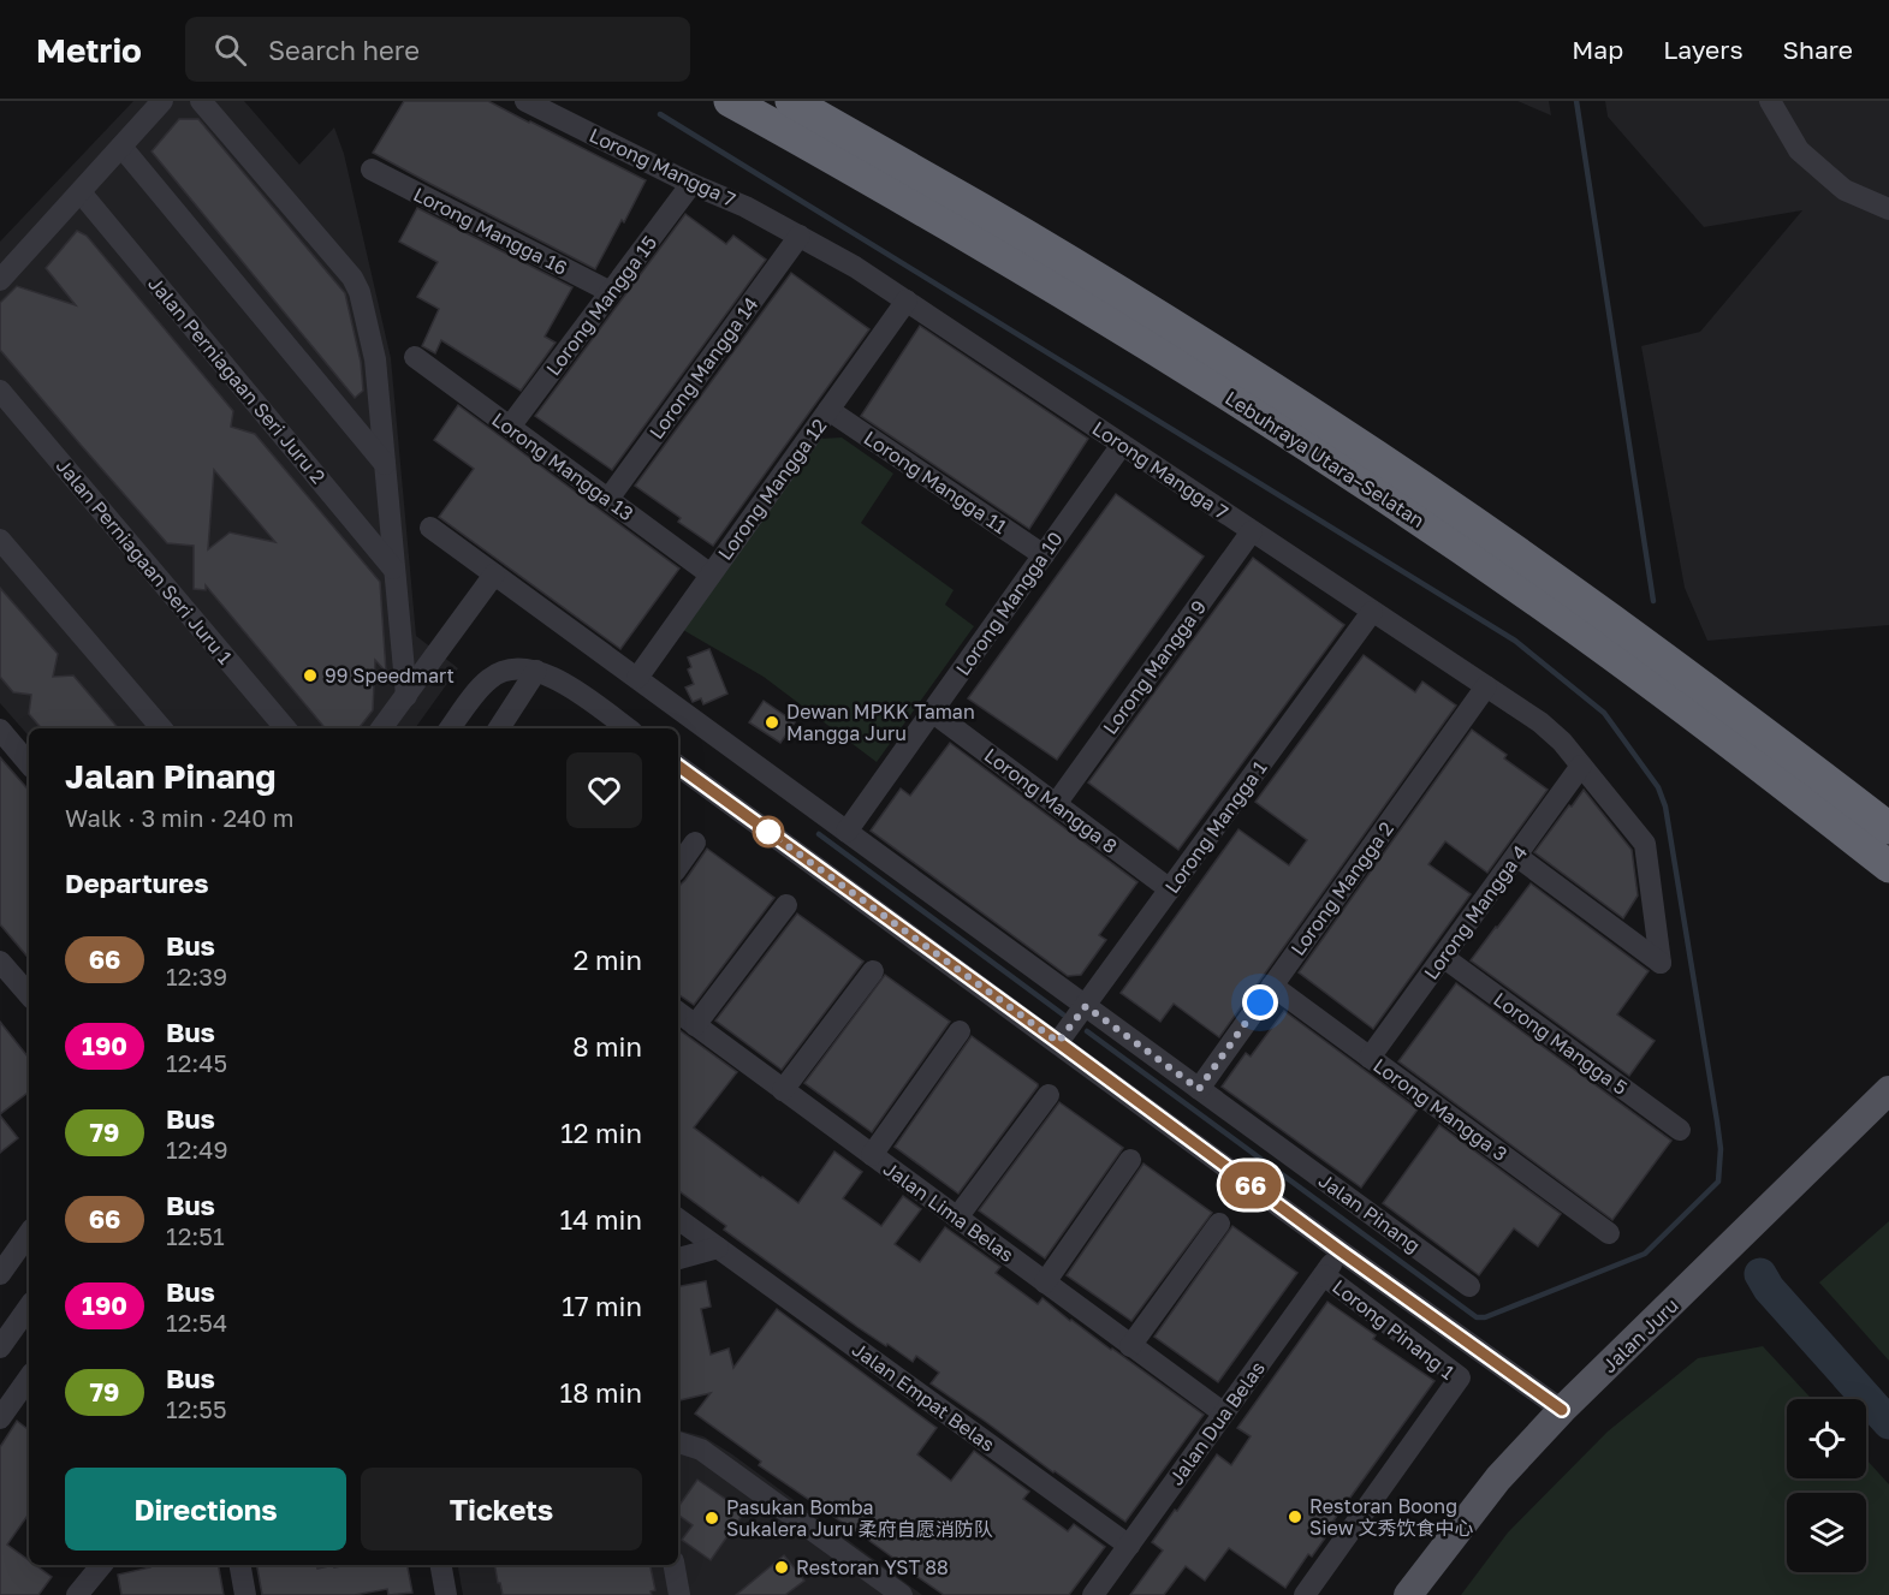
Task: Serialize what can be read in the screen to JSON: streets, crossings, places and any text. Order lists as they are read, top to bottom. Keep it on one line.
{"streets":{"highway":["Lebuhraya Utara–Selatan"],"main road":["Jalan Juru"],"street":["Lorong Mangga 7","Lorong Mangga 16","Lorong Mangga 15","Lorong Mangga 14","Jalan Perniagaan Seri Juru 2","Lorong Mangga 13","Lorong Mangga 11","Lorong Mangga 12","Jalan Perniagaan Seri Juru 1","Lorong Mangga 10","Lorong Mangga 9","Lorong Mangga 8","Lorong Mangga 1","Lorong Mangga 2","Lorong Mangga 4","Lorong Mangga 5","Lorong Mangga 3","Jalan Lima Belas","Jalan Pinang","Lorong Pinang 1","Jalan Empat Belas","Jalan Dua Belas"]},"crossings":[["Lorong Mangga 7","Lorong Mangga 15"],["Lorong Mangga 7","Lorong Mangga 14"],["Lorong Mangga 7","Lorong Mangga 12"],["Lorong Mangga 7","Lorong Mangga 10"],["Lorong Mangga 7","Lorong Mangga 9"],["Lorong Mangga 7","Lorong Mangga 1"],["Lorong Mangga 7","Lorong Mangga 2"],["Lorong Mangga 7","Lorong Mangga 4"],["Lorong Mangga 16","Lorong Mangga 15"],["Lorong Mangga 15","Lorong Mangga 13"],["Lorong Mangga 14","Lorong Mangga 13"],["Lorong Mangga 13","Lorong Mangga 12"],["Lorong Mangga 11","Lorong Mangga 12"],["Lorong Mangga 11","Lorong Mangga 10"],["Lorong Mangga 12","Jalan Pinang"],["Lorong Mangga 10","Lorong Mangga 8"],["Lorong Mangga 10","Jalan Pinang"],["Lorong Mangga 9","Lorong Mangga 8"],["Lorong Mangga 8","Lorong Mangga 1"],["Lorong Mangga 1","Jalan Pinang"],["Lorong Mangga 2","Lorong Mangga 3"],["Lorong Mangga 2","Jalan Pinang"],["Lorong Mangga 4","Lorong Mangga 5"],["Lorong Mangga 4","Lorong Mangga 3"],["Jalan Lima Belas","Jalan Dua Belas"],["Lorong Pinang 1","Jalan Dua Belas"],["Jalan Empat Belas","Jalan Dua Belas"]],"places":["99 Speedmart","Dewan MPKK Taman Mangga Juru","Restoran Boong Siew 文秀饮食中心","Pasukan Bomba Sukalera Juru 柔府自愿消防队","Restoran YST 88"],"lines":["bus line 66"],"page":{"header":"Metrio","search":"Search here","nav":["Map","Layers","Share"],"on_map":"66","heading":[["Jalan Pinang","Walk · 3 min · 240 m"],"Departures"],"list":[{"mark":"66","name":"Bus","note":"12:39","value":"2 min"},{"mark":"190","name":"Bus","note":"12:45","value":"8 min"},{"mark":"79","name":"Bus","note":"12:49","value":"12 min"},{"mark":"66","name":"Bus","note":"12:51","value":"14 min"},{"mark":"190","name":"Bus","note":"12:54","value":"17 min"},{"mark":"79","name":"Bus","note":"12:55","value":"18 min"}],"buttons":["Directions","Tickets"]}}
